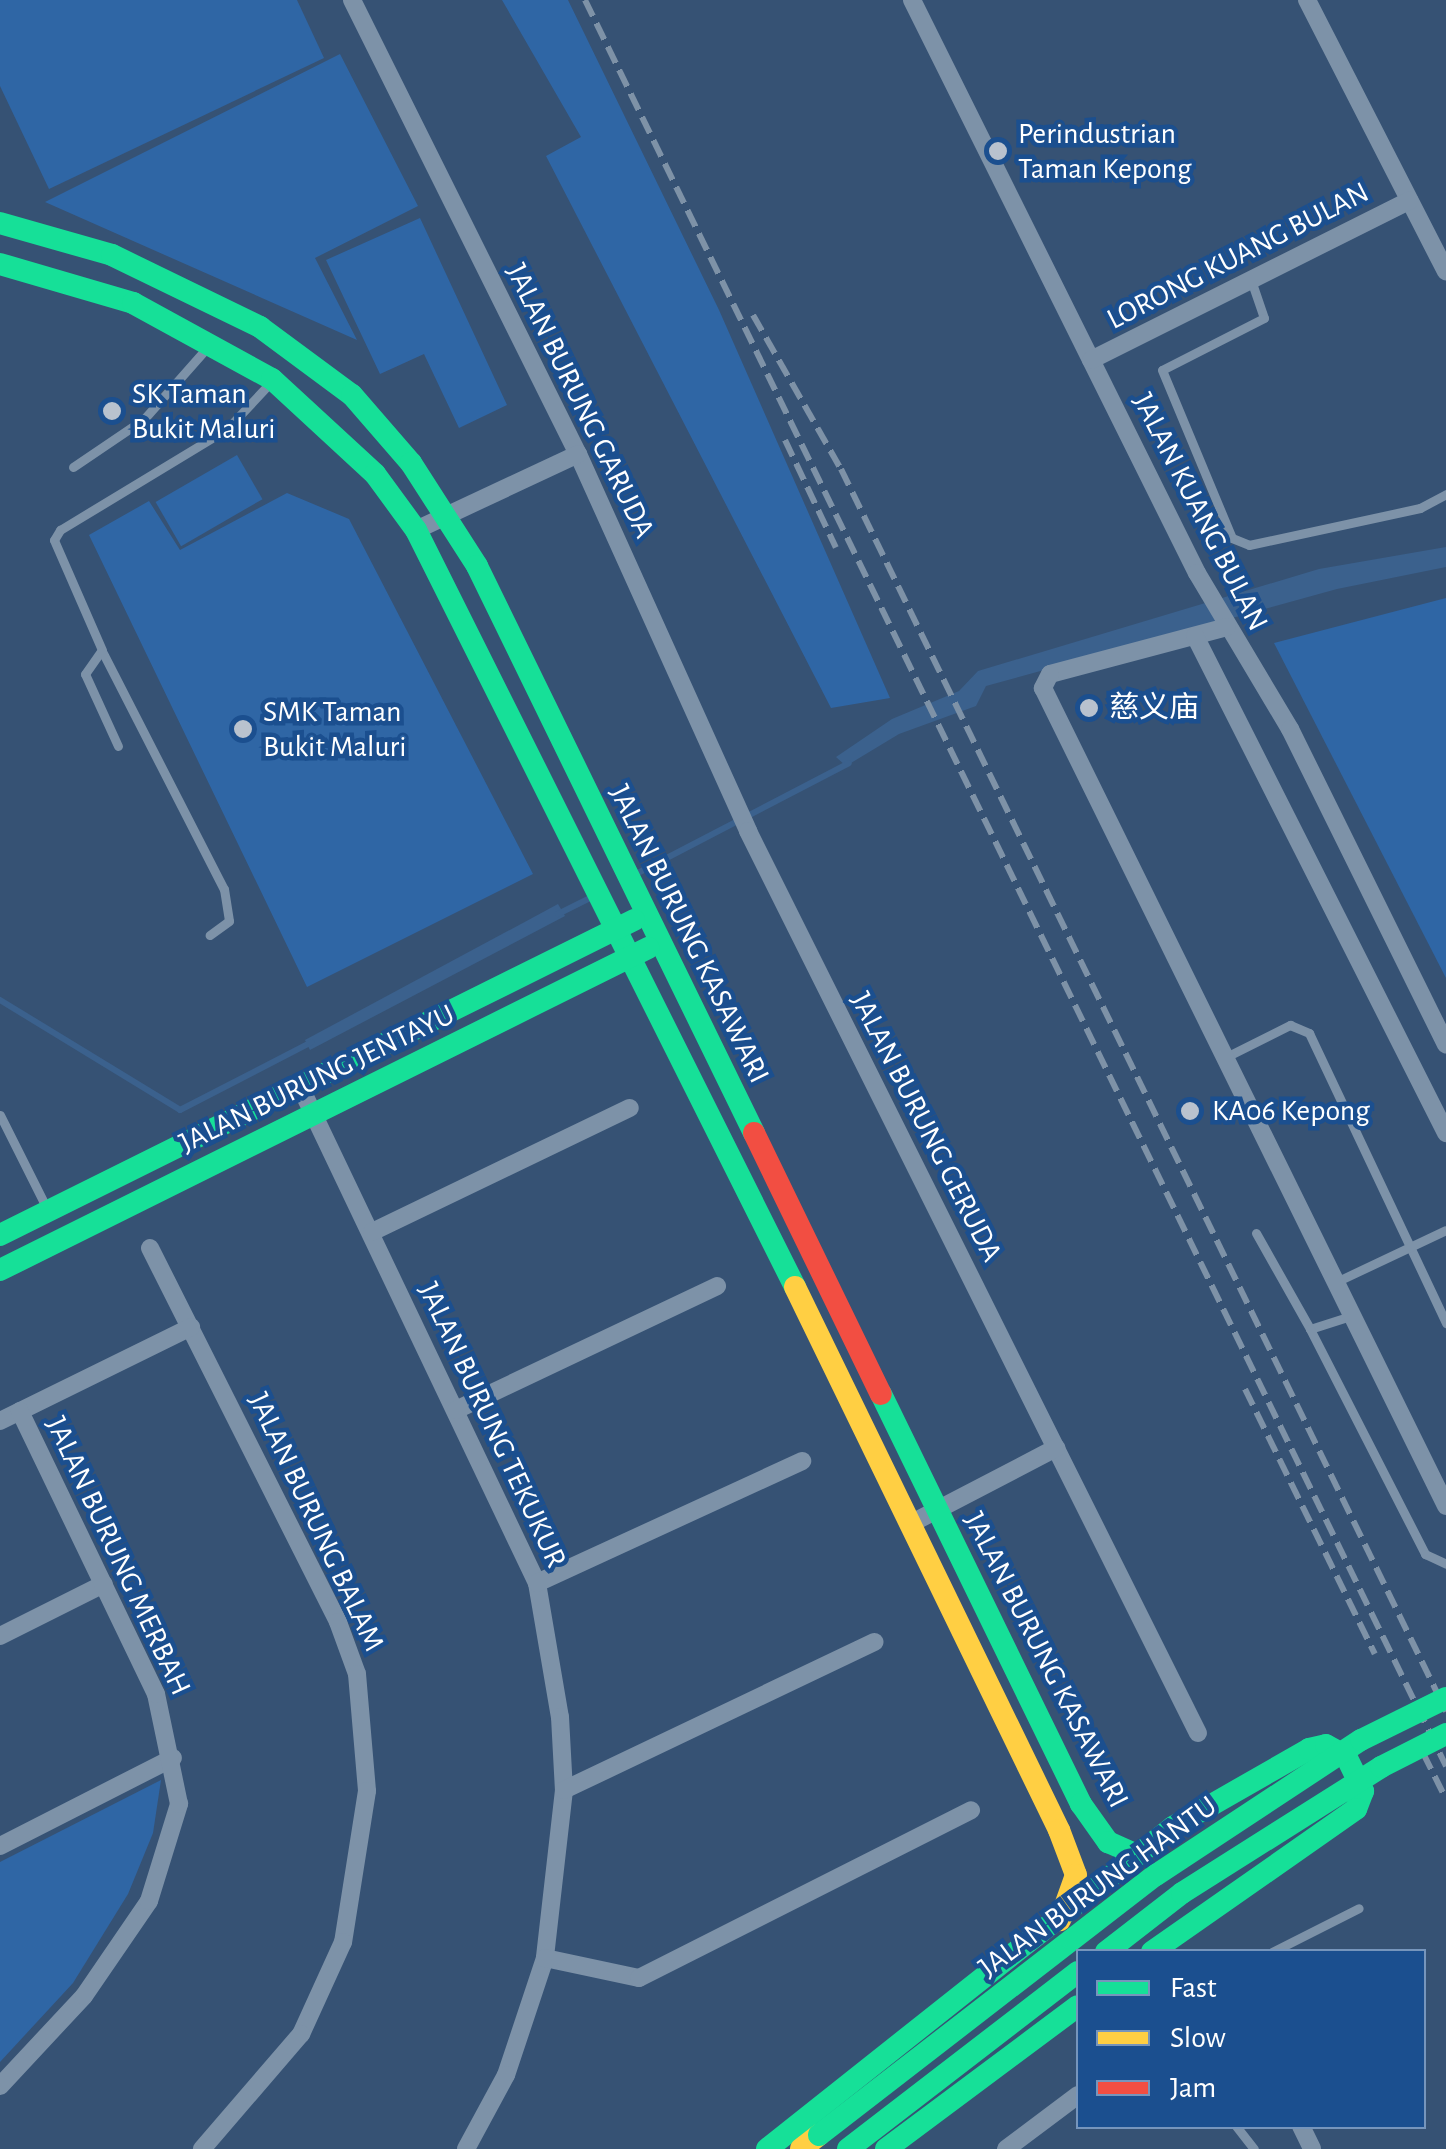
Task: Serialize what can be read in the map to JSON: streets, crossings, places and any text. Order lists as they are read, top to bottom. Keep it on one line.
{"streets":{"street":["LORONG KUANG BULAN","JALAN BURUNG GARUDA","JALAN KUANG BULAN","JALAN BURUNG KASAWARI","JALAN BURUNG JENTAYU","JALAN BURUNG GERUDA","JALAN BURUNG TEKUKUR","JALAN BURUNG BALAM","JALAN BURUNG MERBAH","JALAN BURUNG HANTU"]},"crossings":[["LORONG KUANG BULAN","JALAN KUANG BULAN"],["JALAN BURUNG GARUDA","JALAN BURUNG GERUDA"],["JALAN BURUNG KASAWARI","JALAN BURUNG JENTAYU"],["JALAN BURUNG JENTAYU","JALAN BURUNG TEKUKUR"]],"places":["Perindustrian Taman Kepong","SK Taman Bukit Maluri","慈义庙","SMK Taman Bukit Maluri","KA06 Kepong"],"legend":["Fast","Slow","Jam"]}
